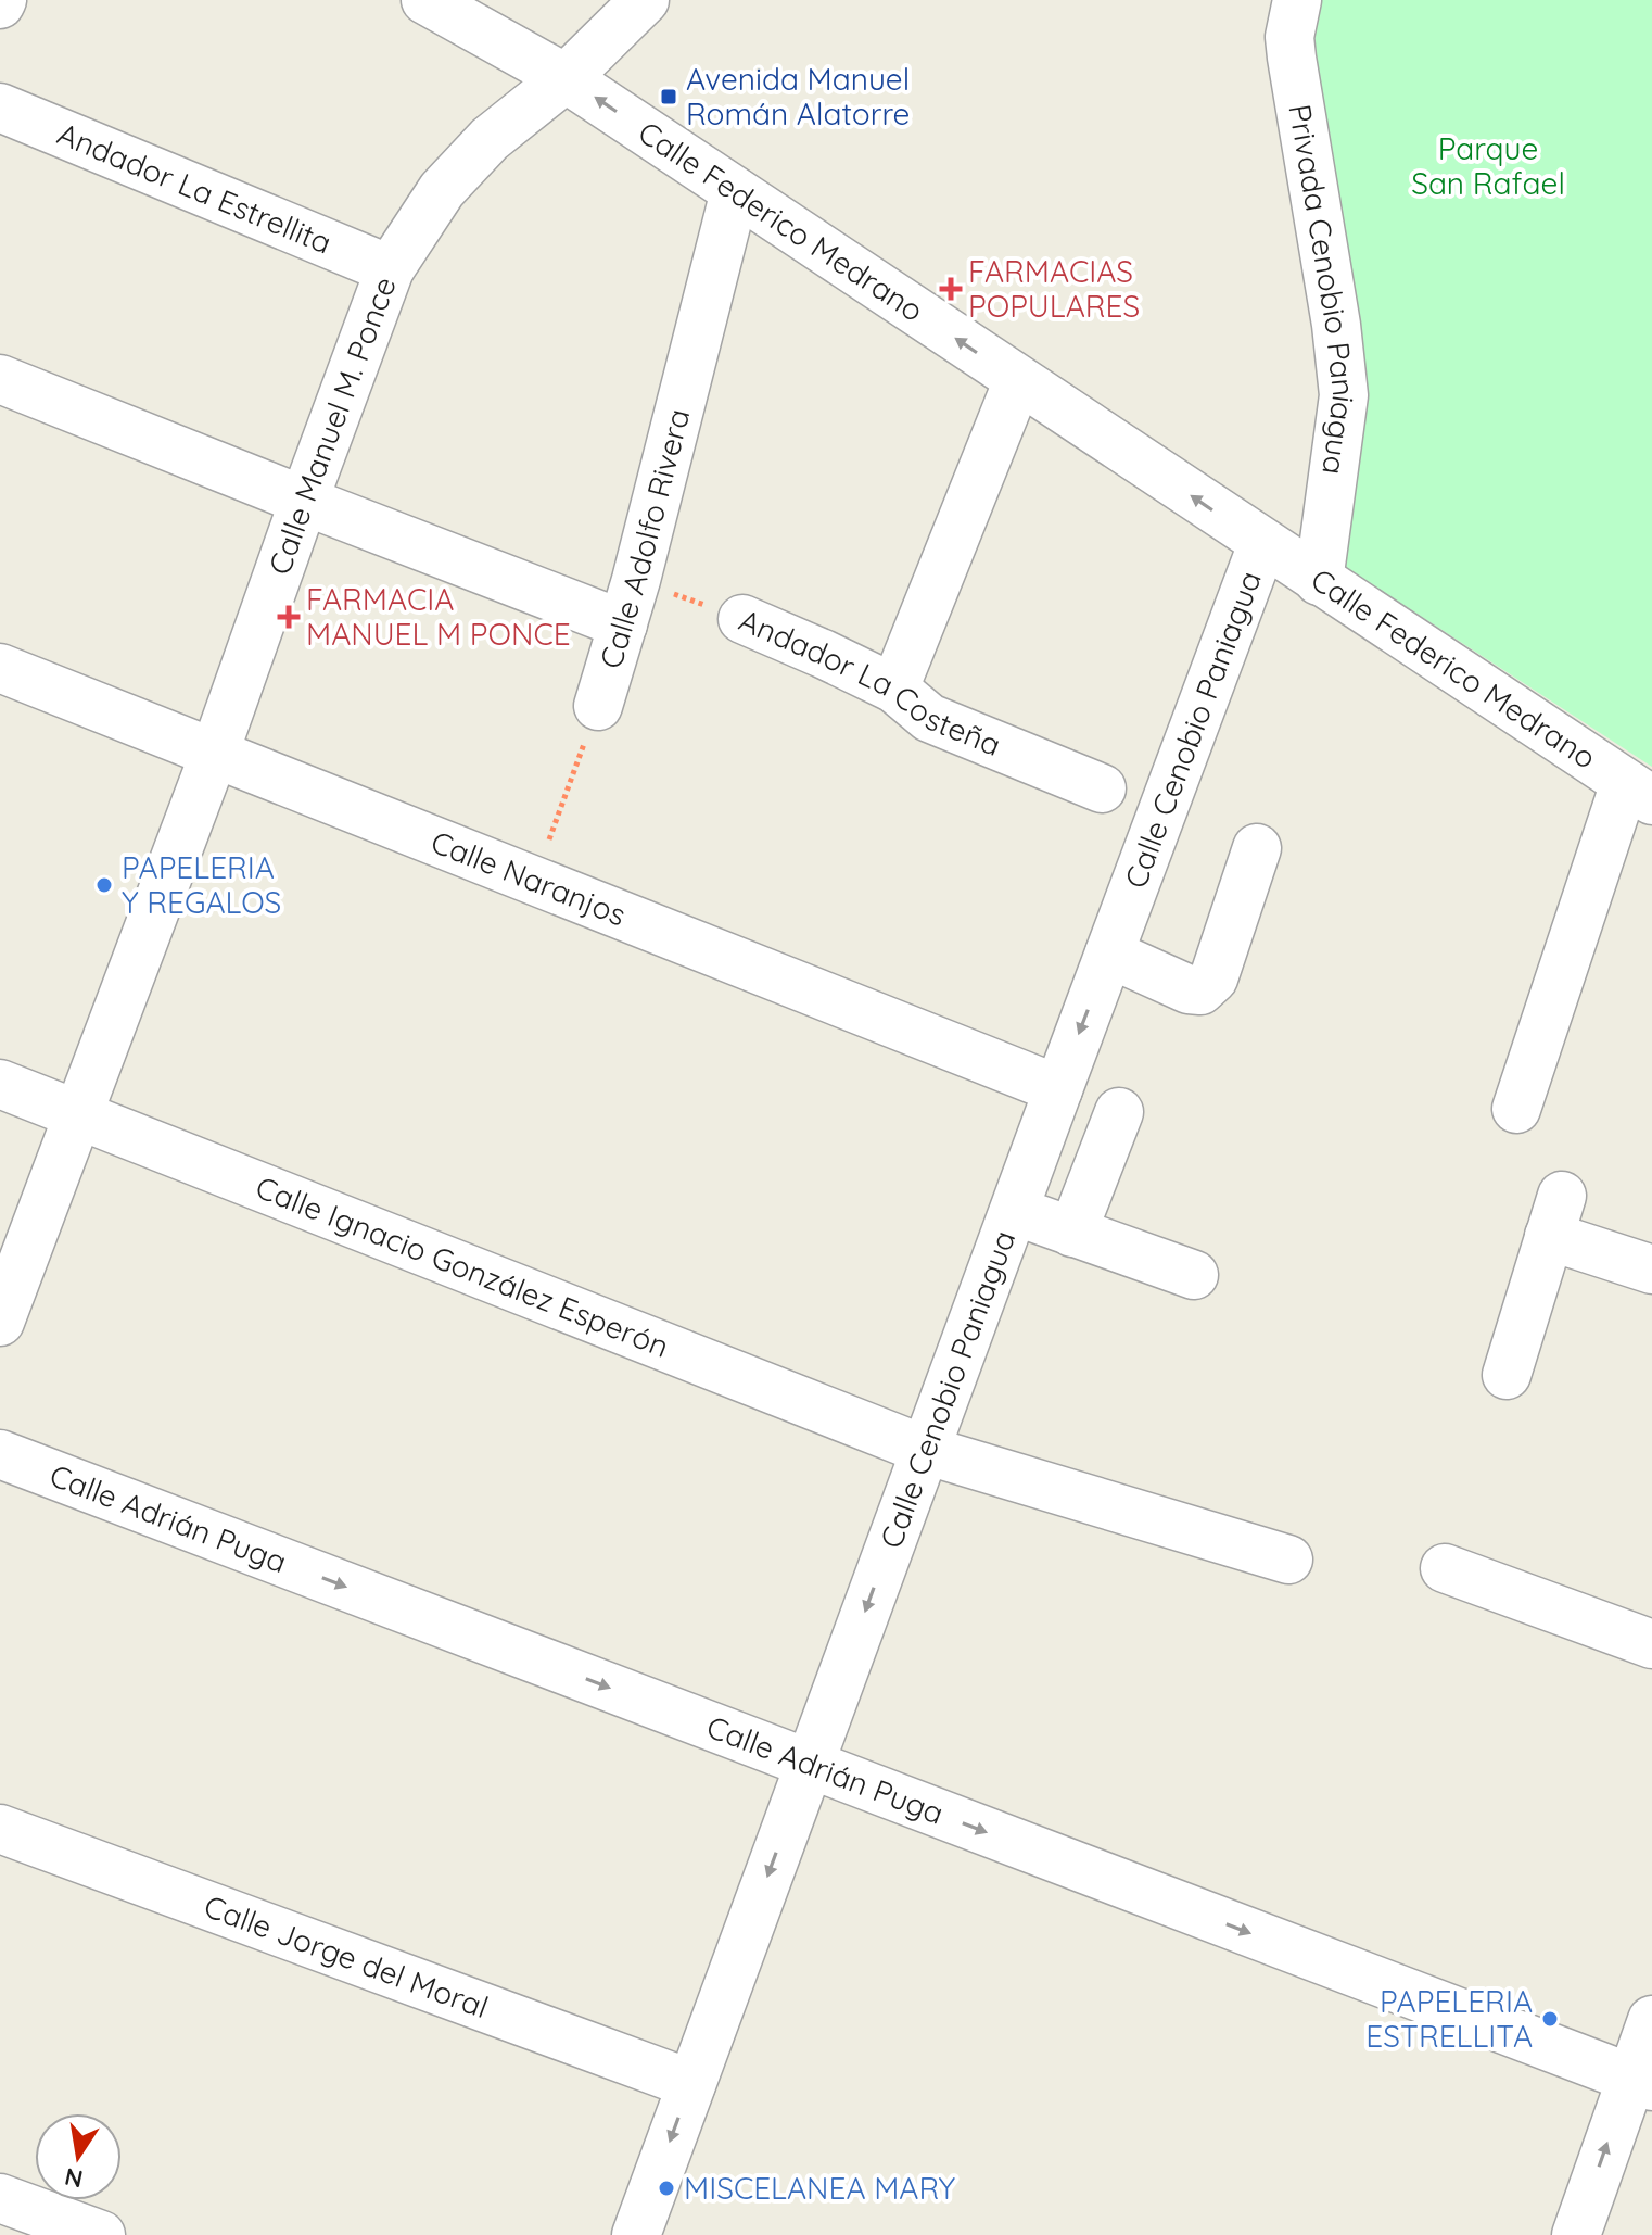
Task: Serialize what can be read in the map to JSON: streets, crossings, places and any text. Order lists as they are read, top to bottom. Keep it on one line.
{"streets":{"street":["Andador La Estrellita","Calle Federico Medrano","Privada Cenobio Paniagua","Calle Manuel M. Ponce","Calle Adolfo Rivera","Andador La Costeña","Calle Cenobio Paniagua","Calle Naranjos","Calle Ignacio González Esperón","Calle Adrián Puga","Calle Jorge del Moral"]},"crossings":[["Andador La Estrellita","Calle Manuel M. Ponce"],["Calle Federico Medrano","Privada Cenobio Paniagua"],["Calle Federico Medrano","Calle Manuel M. Ponce"],["Calle Federico Medrano","Calle Adolfo Rivera"],["Calle Federico Medrano","Calle Cenobio Paniagua"],["Calle Manuel M. Ponce","Calle Naranjos"],["Calle Manuel M. Ponce","Calle Ignacio González Esperón"],["Calle Adolfo Rivera","Andador La Costeña"],["Calle Adolfo Rivera","Calle Naranjos"],["Calle Cenobio Paniagua","Calle Naranjos"],["Calle Cenobio Paniagua","Calle Ignacio González Esperón"],["Calle Cenobio Paniagua","Calle Adrián Puga"],["Calle Cenobio Paniagua","Calle Jorge del Moral"]],"one_way":["Calle Federico Medrano","Calle Cenobio Paniagua","Calle Adrián Puga"],"parks":["Parque San Rafael"],"places":{"transit":["Avenida Manuel Román Alatorre"],"health":["FARMACIAS POPULARES","FARMACIA MANUEL M PONCE"],"other":["PAPELERIA Y REGALOS","PAPELERIA ESTRELLITA","MISCELANEA MARY"]},"north":"bottom"}
